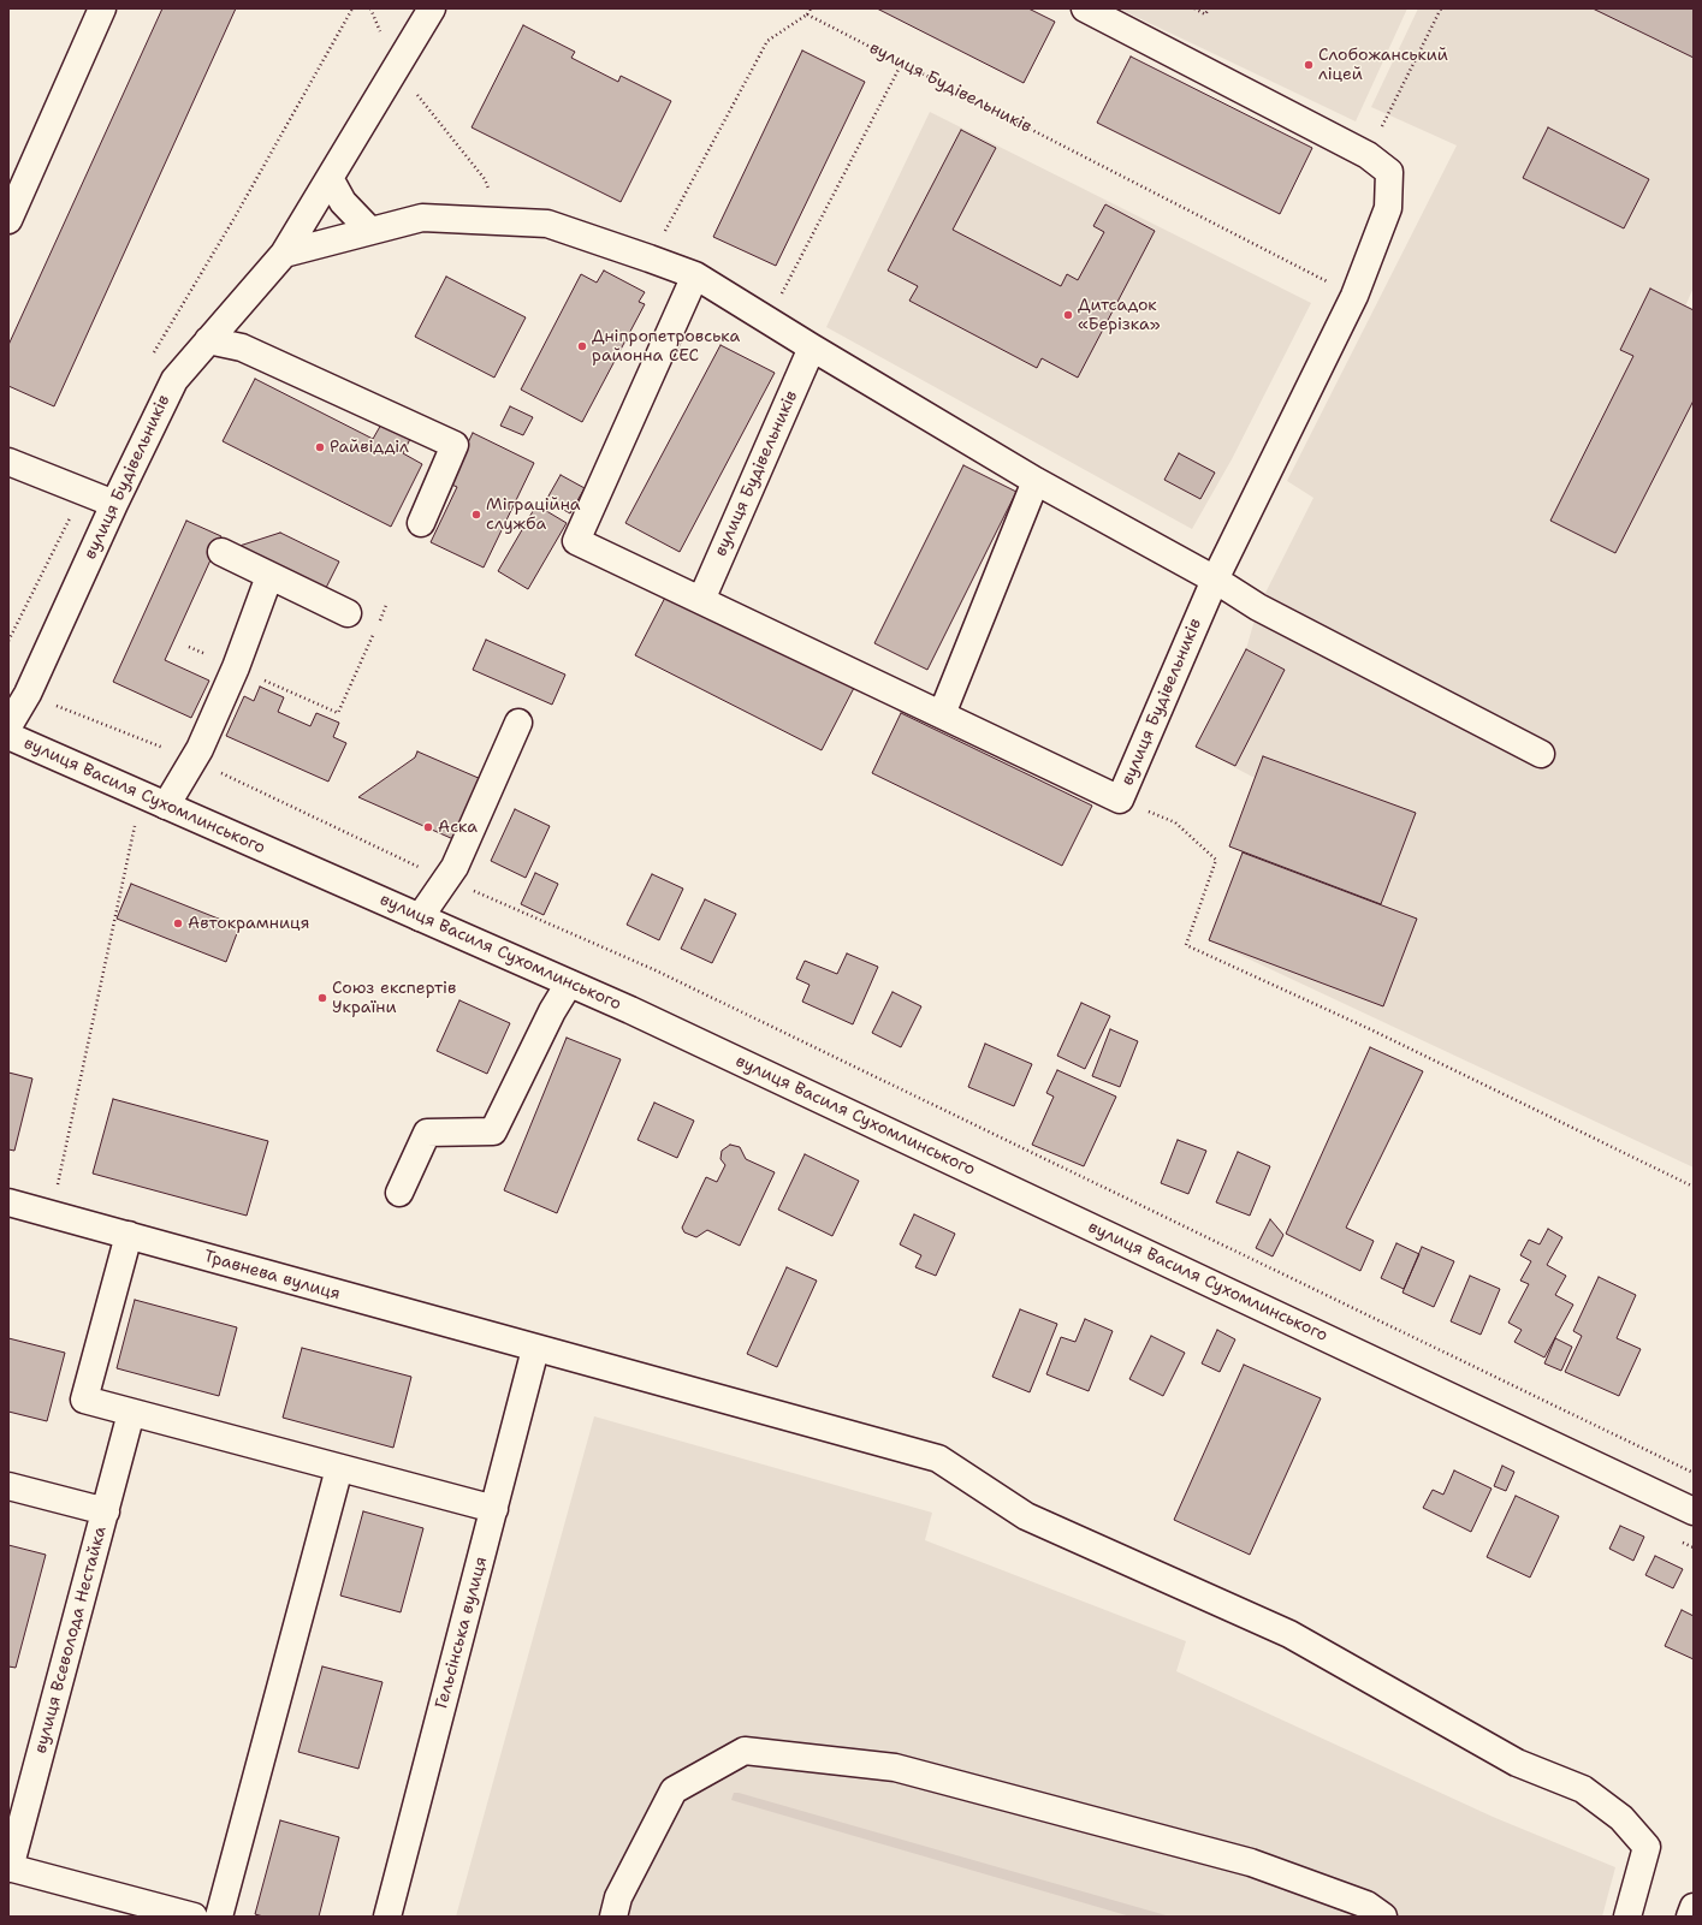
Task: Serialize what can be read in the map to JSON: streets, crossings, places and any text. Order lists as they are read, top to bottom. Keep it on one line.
{"streets":{"street":["вулиця Будівельників","вулиця Василя Сухомлинського","Травнева вулиця","Гельсінська вулиця","вулиця Всеволода Нестайка"]},"crossings":[["Травнева вулиця","Гельсінська вулиця"]],"places":["Слобожанський ліцей","Дитсадок «Берізка»","Дніпропетровська районна СЕС","Райвідділ","Міграційна служба","Аска","Автокрамниця","Союз експертів України"]}
